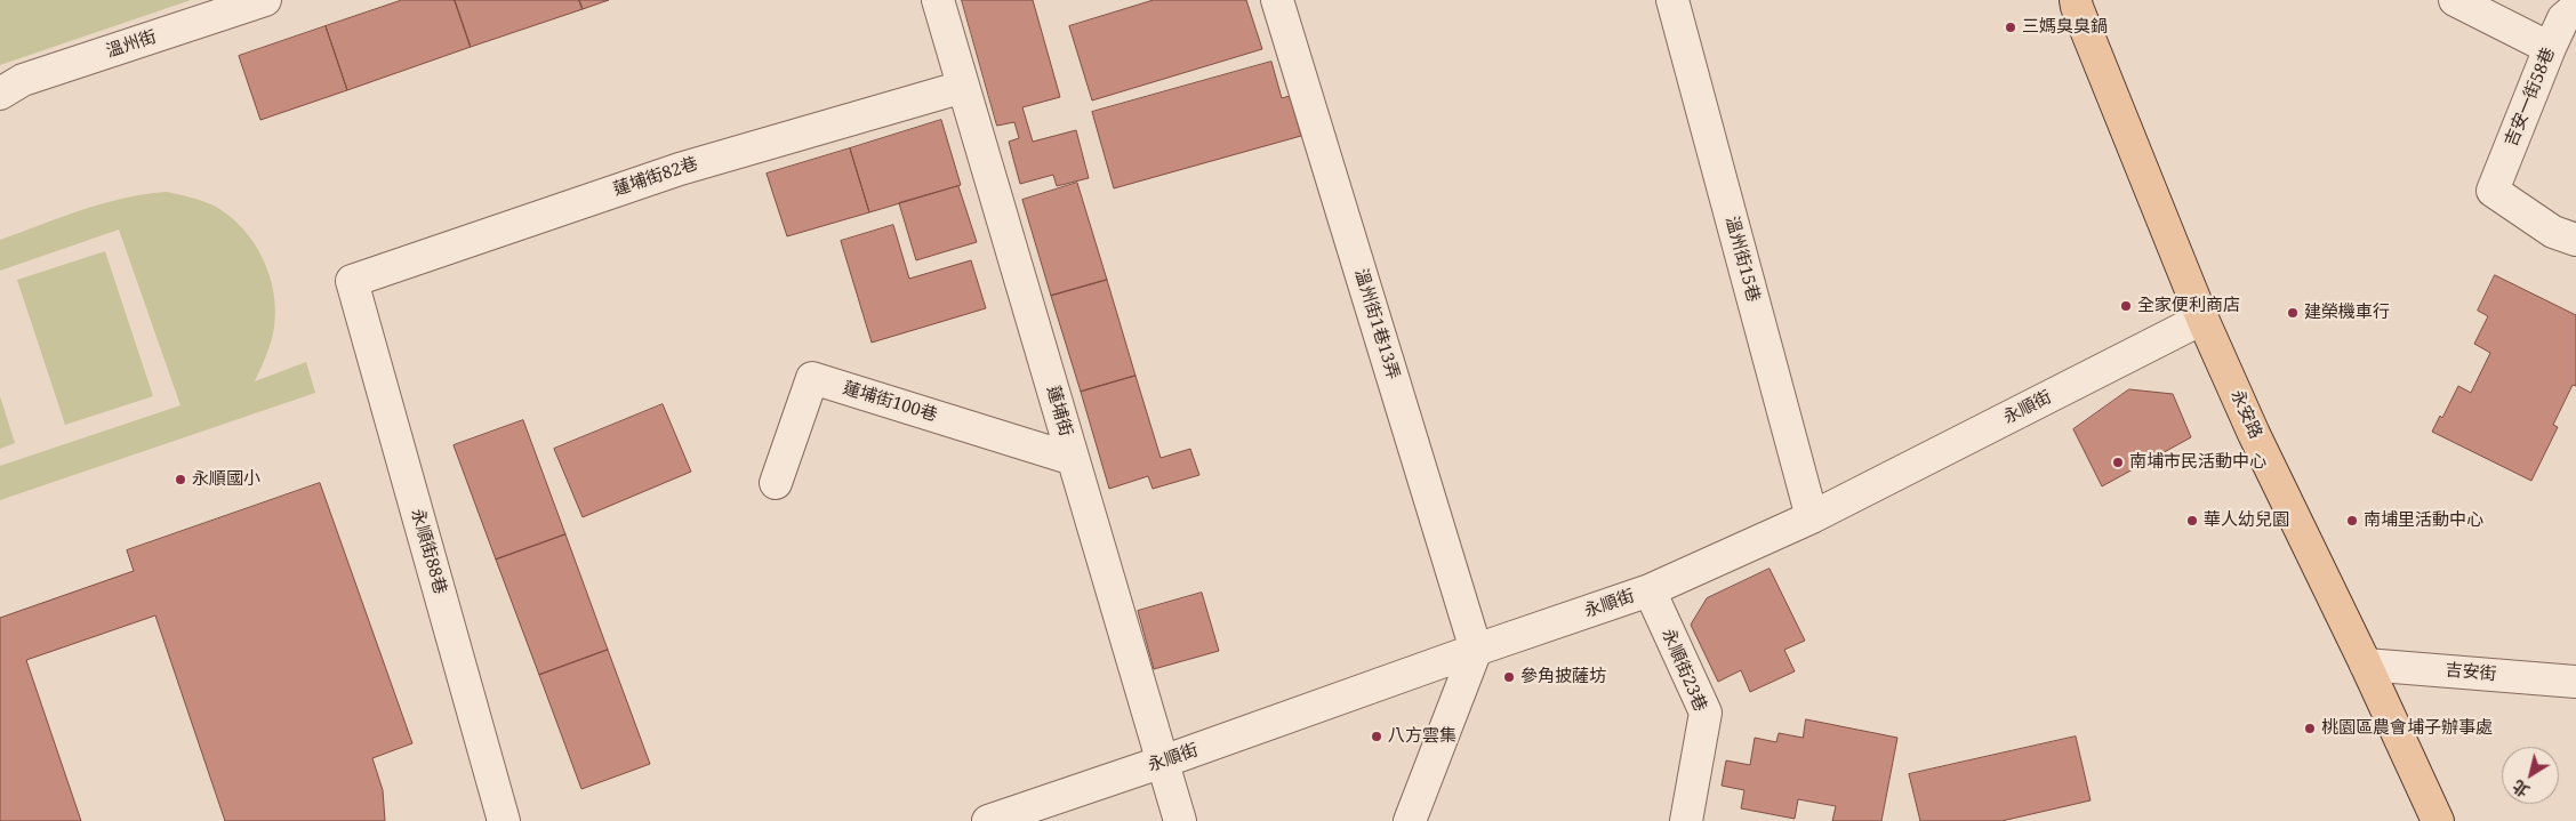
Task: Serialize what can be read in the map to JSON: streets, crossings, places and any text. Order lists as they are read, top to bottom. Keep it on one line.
{"streets":{"main road":["永安路"],"street":["溫州街","吉安一街58巷","蓮埔街82巷","溫州街15巷","溫州街1巷13弄","蓮埔街100巷","永順街","蓮埔街","永順街88巷","永順街23巷","吉安街"]},"crossings":[["蓮埔街82巷","蓮埔街"],["蓮埔街82巷","永順街88巷"],["溫州街15巷","永順街"],["溫州街1巷13弄","永順街"],["蓮埔街100巷","蓮埔街"],["永順街","蓮埔街"],["永順街","永安路"],["永順街","永順街23巷"],["永安路","吉安街"]],"places":["三媽臭臭鍋","全家便利商店","建榮機車行","南埔市民活動中心","永順國小","華人幼兒園","南埔里活動中心","參角披薩坊","桃園區農會埔子辦事處","八方雲集"],"north":"bottom left"}
